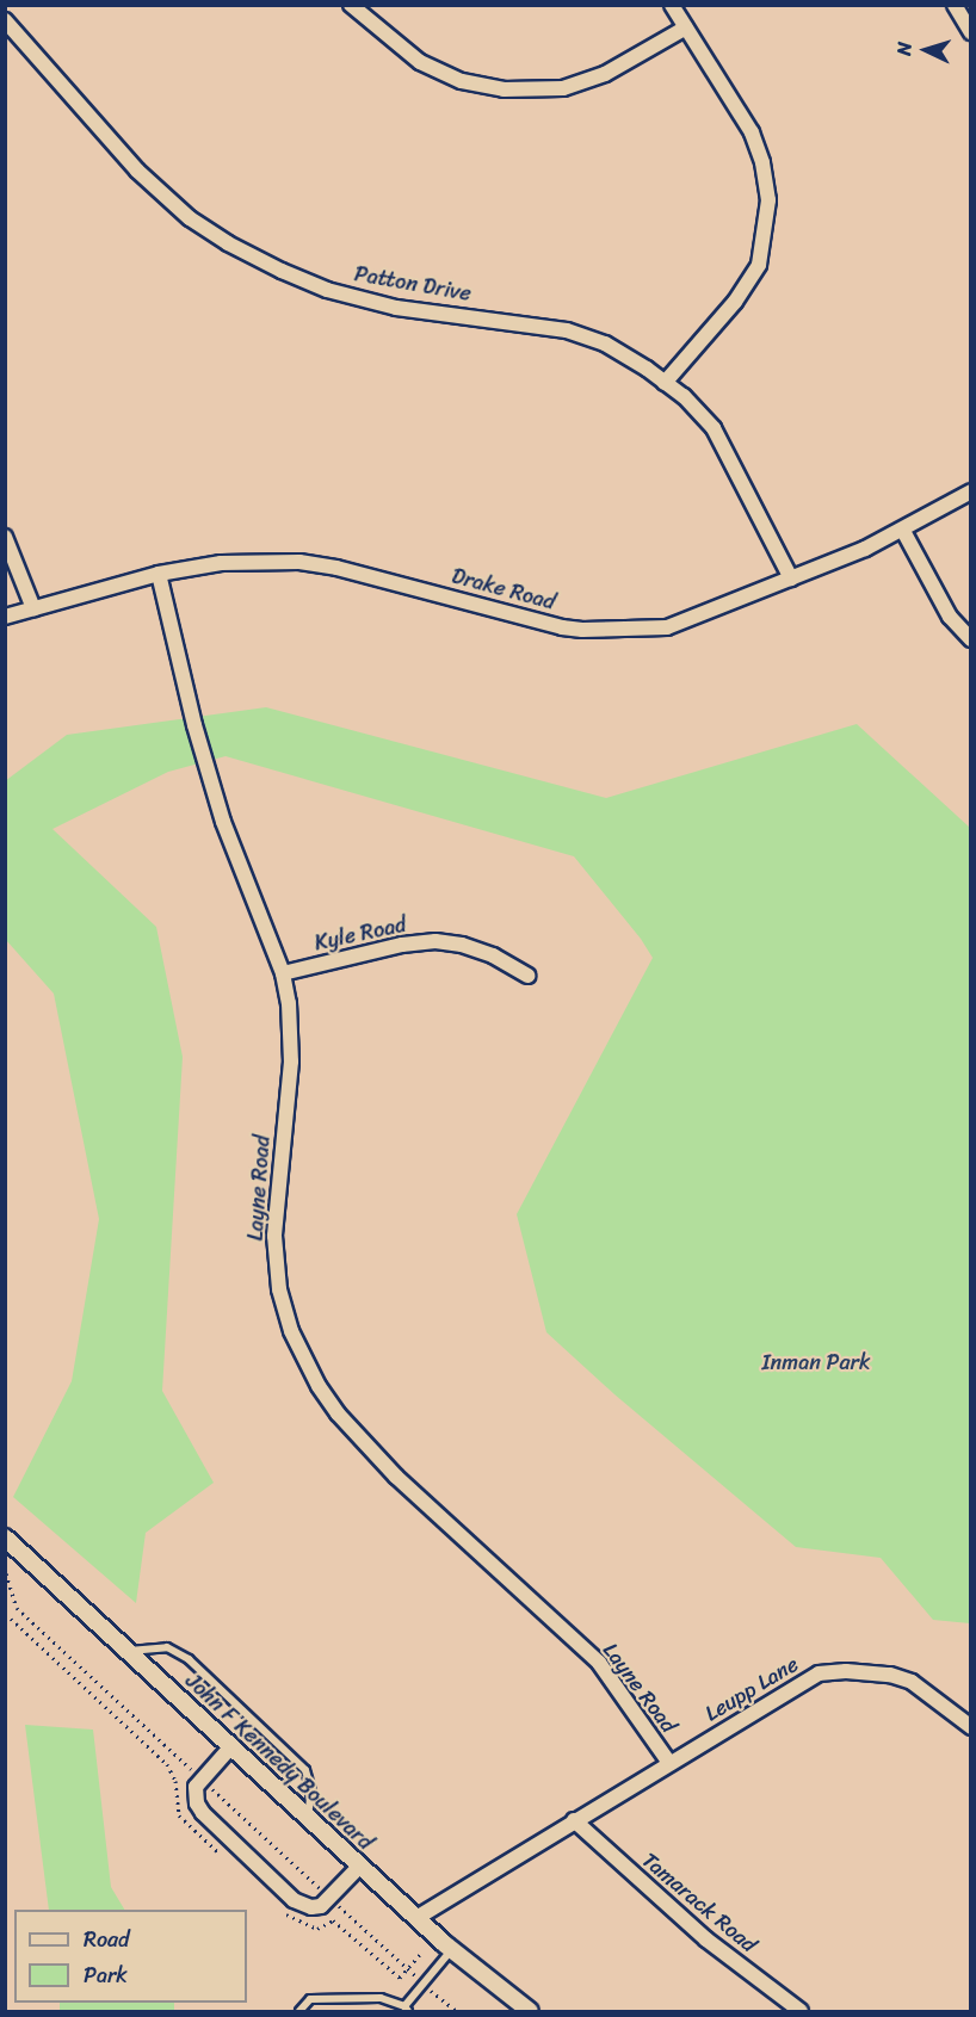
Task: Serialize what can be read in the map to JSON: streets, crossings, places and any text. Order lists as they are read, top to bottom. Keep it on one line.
{"streets":{"street":["Patton Drive","Drake Road","Kyle Road","Layne Road","Leupp Lane","John F Kennedy Boulevard","Tamarack Road"]},"crossings":[["Patton Drive","Drake Road"],["Drake Road","Layne Road"],["Kyle Road","Layne Road"],["Layne Road","Leupp Lane"],["Leupp Lane","John F Kennedy Boulevard"],["Leupp Lane","Tamarack Road"]],"parks":["Inman Park"],"legend":["Road","Park"],"north":"left"}
